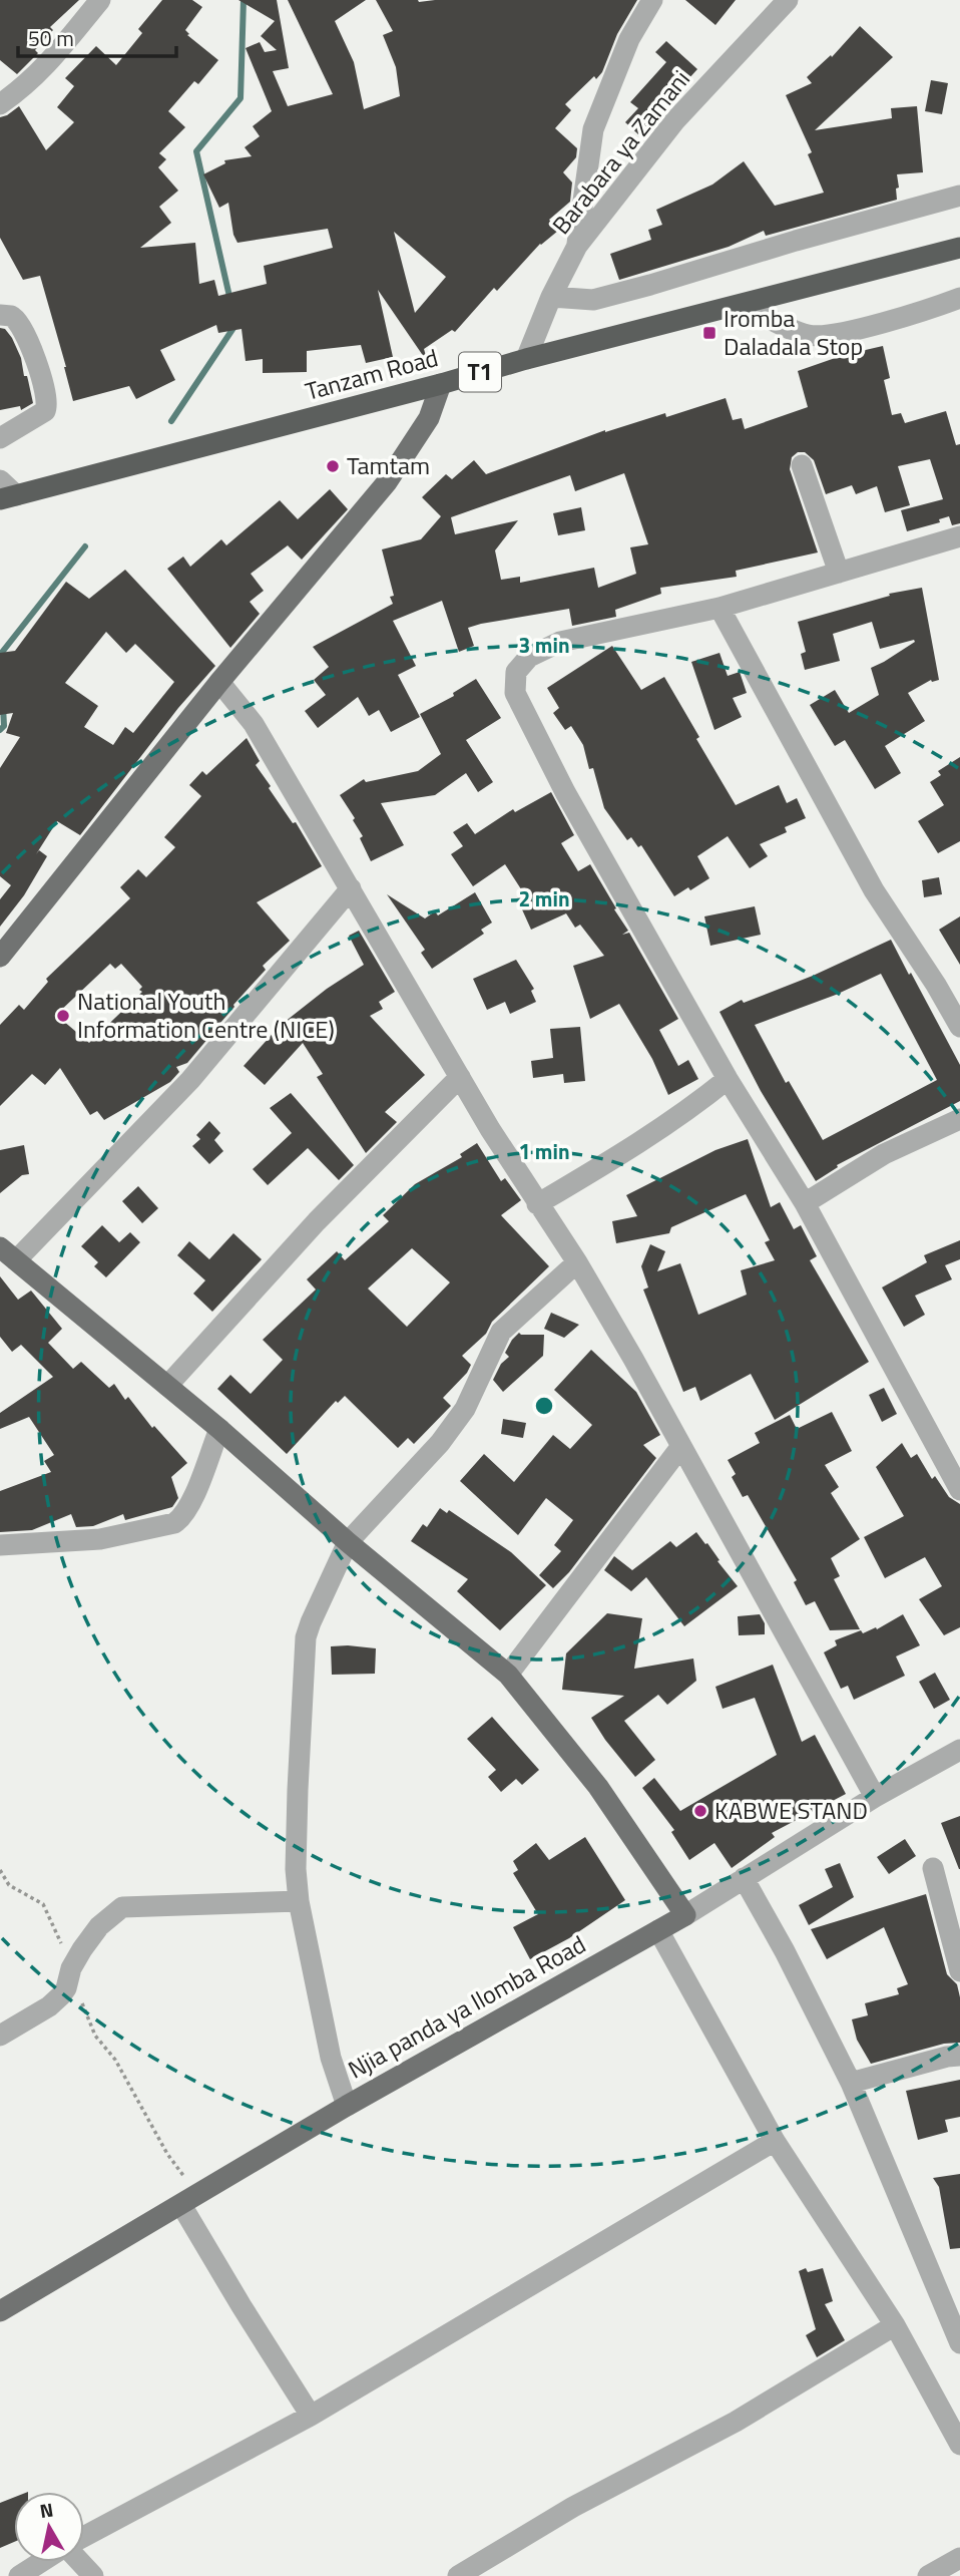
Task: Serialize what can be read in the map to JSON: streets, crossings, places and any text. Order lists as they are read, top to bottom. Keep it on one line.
{"streets":{"highway":["T1","Tanzam Road"],"main road":["Njia panda ya Ilomba Road"],"street":["Barabara ya Zamani"]},"crossings":[["Barabara ya Zamani","Tanzam Road"]],"places":{"transit":["Iromba Daladala Stop"],"other":["Tamtam","National Youth Information Centre (NICE)","KABWE STAND"]},"scale_bar":"50 m","north":"top","rings":["3 min","2 min","1 min"]}
